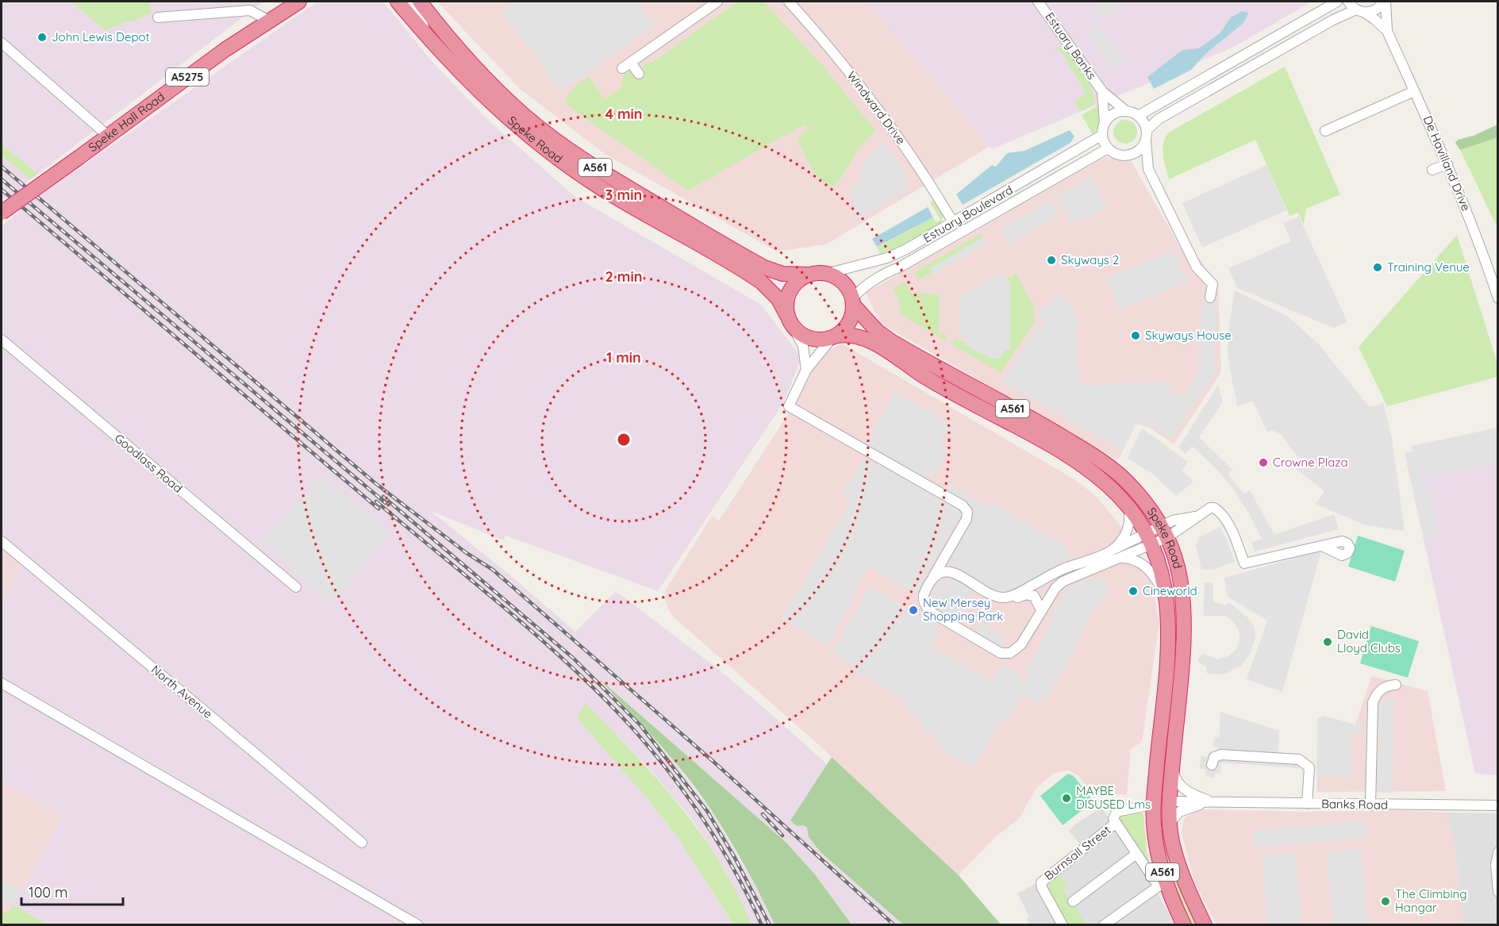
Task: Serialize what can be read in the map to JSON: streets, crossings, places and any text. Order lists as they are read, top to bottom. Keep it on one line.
{"streets":{"highway":["A5275","Speke Hall Road","Speke Road","A561"],"street":["Estuary Banks","Windward Drive","De Havilland Drive","Estuary Boulevard","Goodlass Road","North Avenue","Banks Road","Burnsall Street"]},"crossings":[["Estuary Banks","Estuary Boulevard"],["Windward Drive","Estuary Boulevard"],["Speke Road","A561"],["Speke Road","Estuary Boulevard"],["Speke Road","Banks Road"],["Speke Road","Burnsall Street"],["A561","Estuary Boulevard"]],"places":["John Lewis Depot","Skyways 2","Training Venue","Skyways House","Crowne Plaza","Cineworld","New Mersey Shopping Park","David Lloyd Clubs","MAYBE DISUSED Lms","The Climbing Hangar"],"scale_bar":"100 m","rings":["4 min","3 min","2 min","1 min"]}
